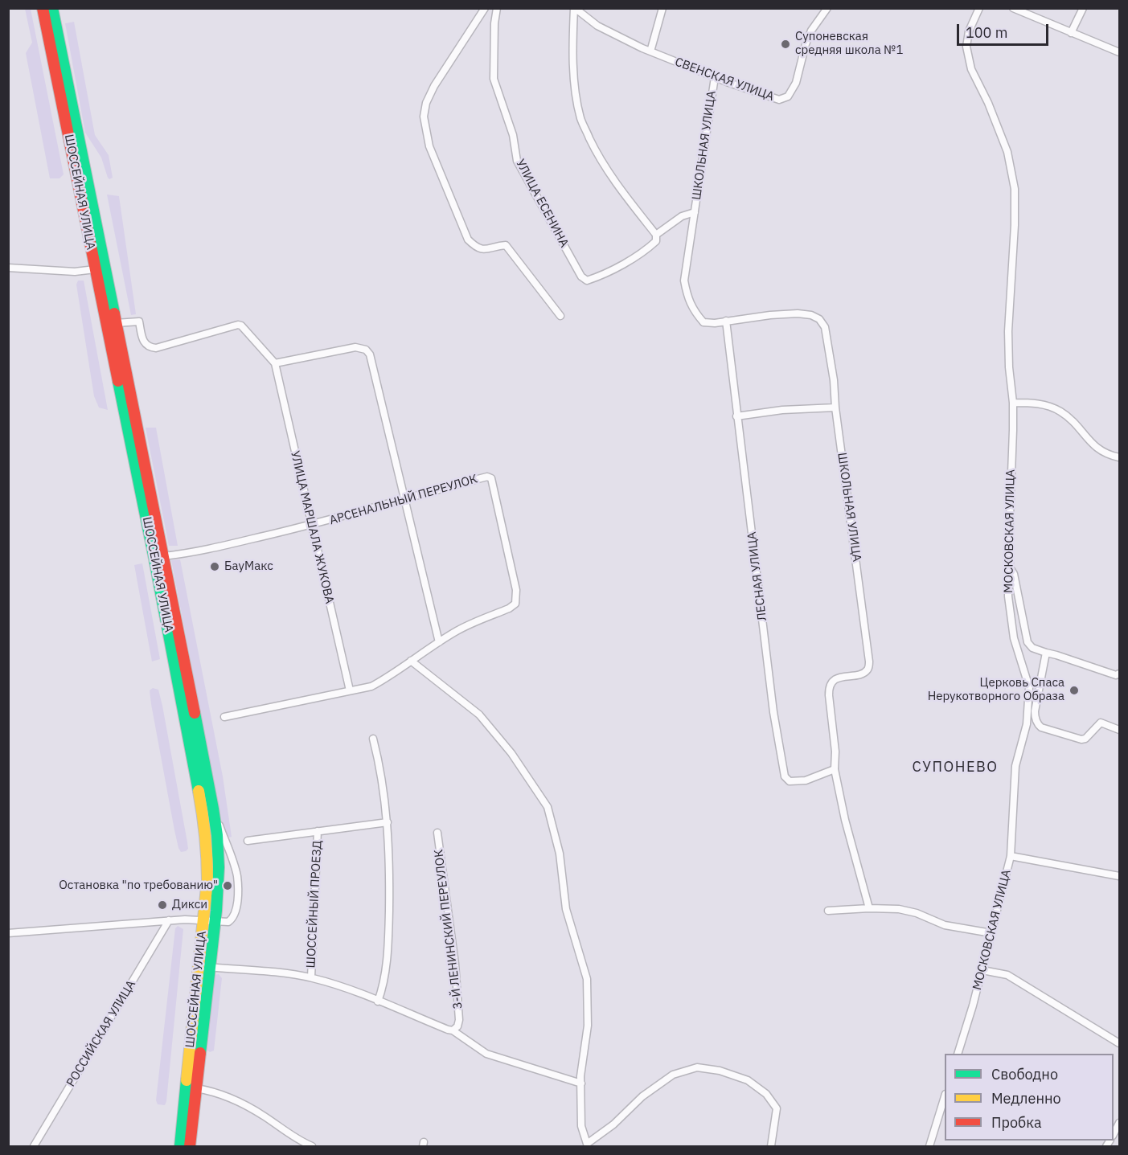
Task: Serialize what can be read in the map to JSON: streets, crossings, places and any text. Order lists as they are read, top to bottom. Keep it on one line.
{"streets":{"main road":["ШОССЕЙНАЯ УЛИЦА"],"street":["СВЕНСКАЯ УЛИЦА","ШКОЛЬНАЯ УЛИЦА","УЛИЦА ЕСЕНИНА","АРСЕНАЛЬНЫЙ ПЕРЕУЛОК","УЛИЦА МАРШАЛА ЖУКОВА","МОСКОВСКАЯ УЛИЦА","ЛЕСНАЯ УЛИЦА","ШОССЕЙНЫЙ ПРОЕЗД","3-Й ЛЕНИНСКИЙ ПЕРЕУЛОК","РОССИЙСКАЯ УЛИЦА"]},"crossings":[["СВЕНСКАЯ УЛИЦА","ШКОЛЬНАЯ УЛИЦА"],["ШКОЛЬНАЯ УЛИЦА","ЛЕСНАЯ УЛИЦА"],["ШОССЕЙНАЯ УЛИЦА","АРСЕНАЛЬНЫЙ ПЕРЕУЛОК"],["АРСЕНАЛЬНЫЙ ПЕРЕУЛОК","УЛИЦА МАРШАЛА ЖУКОВА"]],"districts":["СУПОНЕВО"],"places":["Супоневская средняя школа №1","БауМакс","Церковь Спаса Нерукотворного Образа","Остановка \"по требованию\"","Дикси"],"legend":["Свободно","Медленно","Пробка"],"scale_bar":"100 m"}
